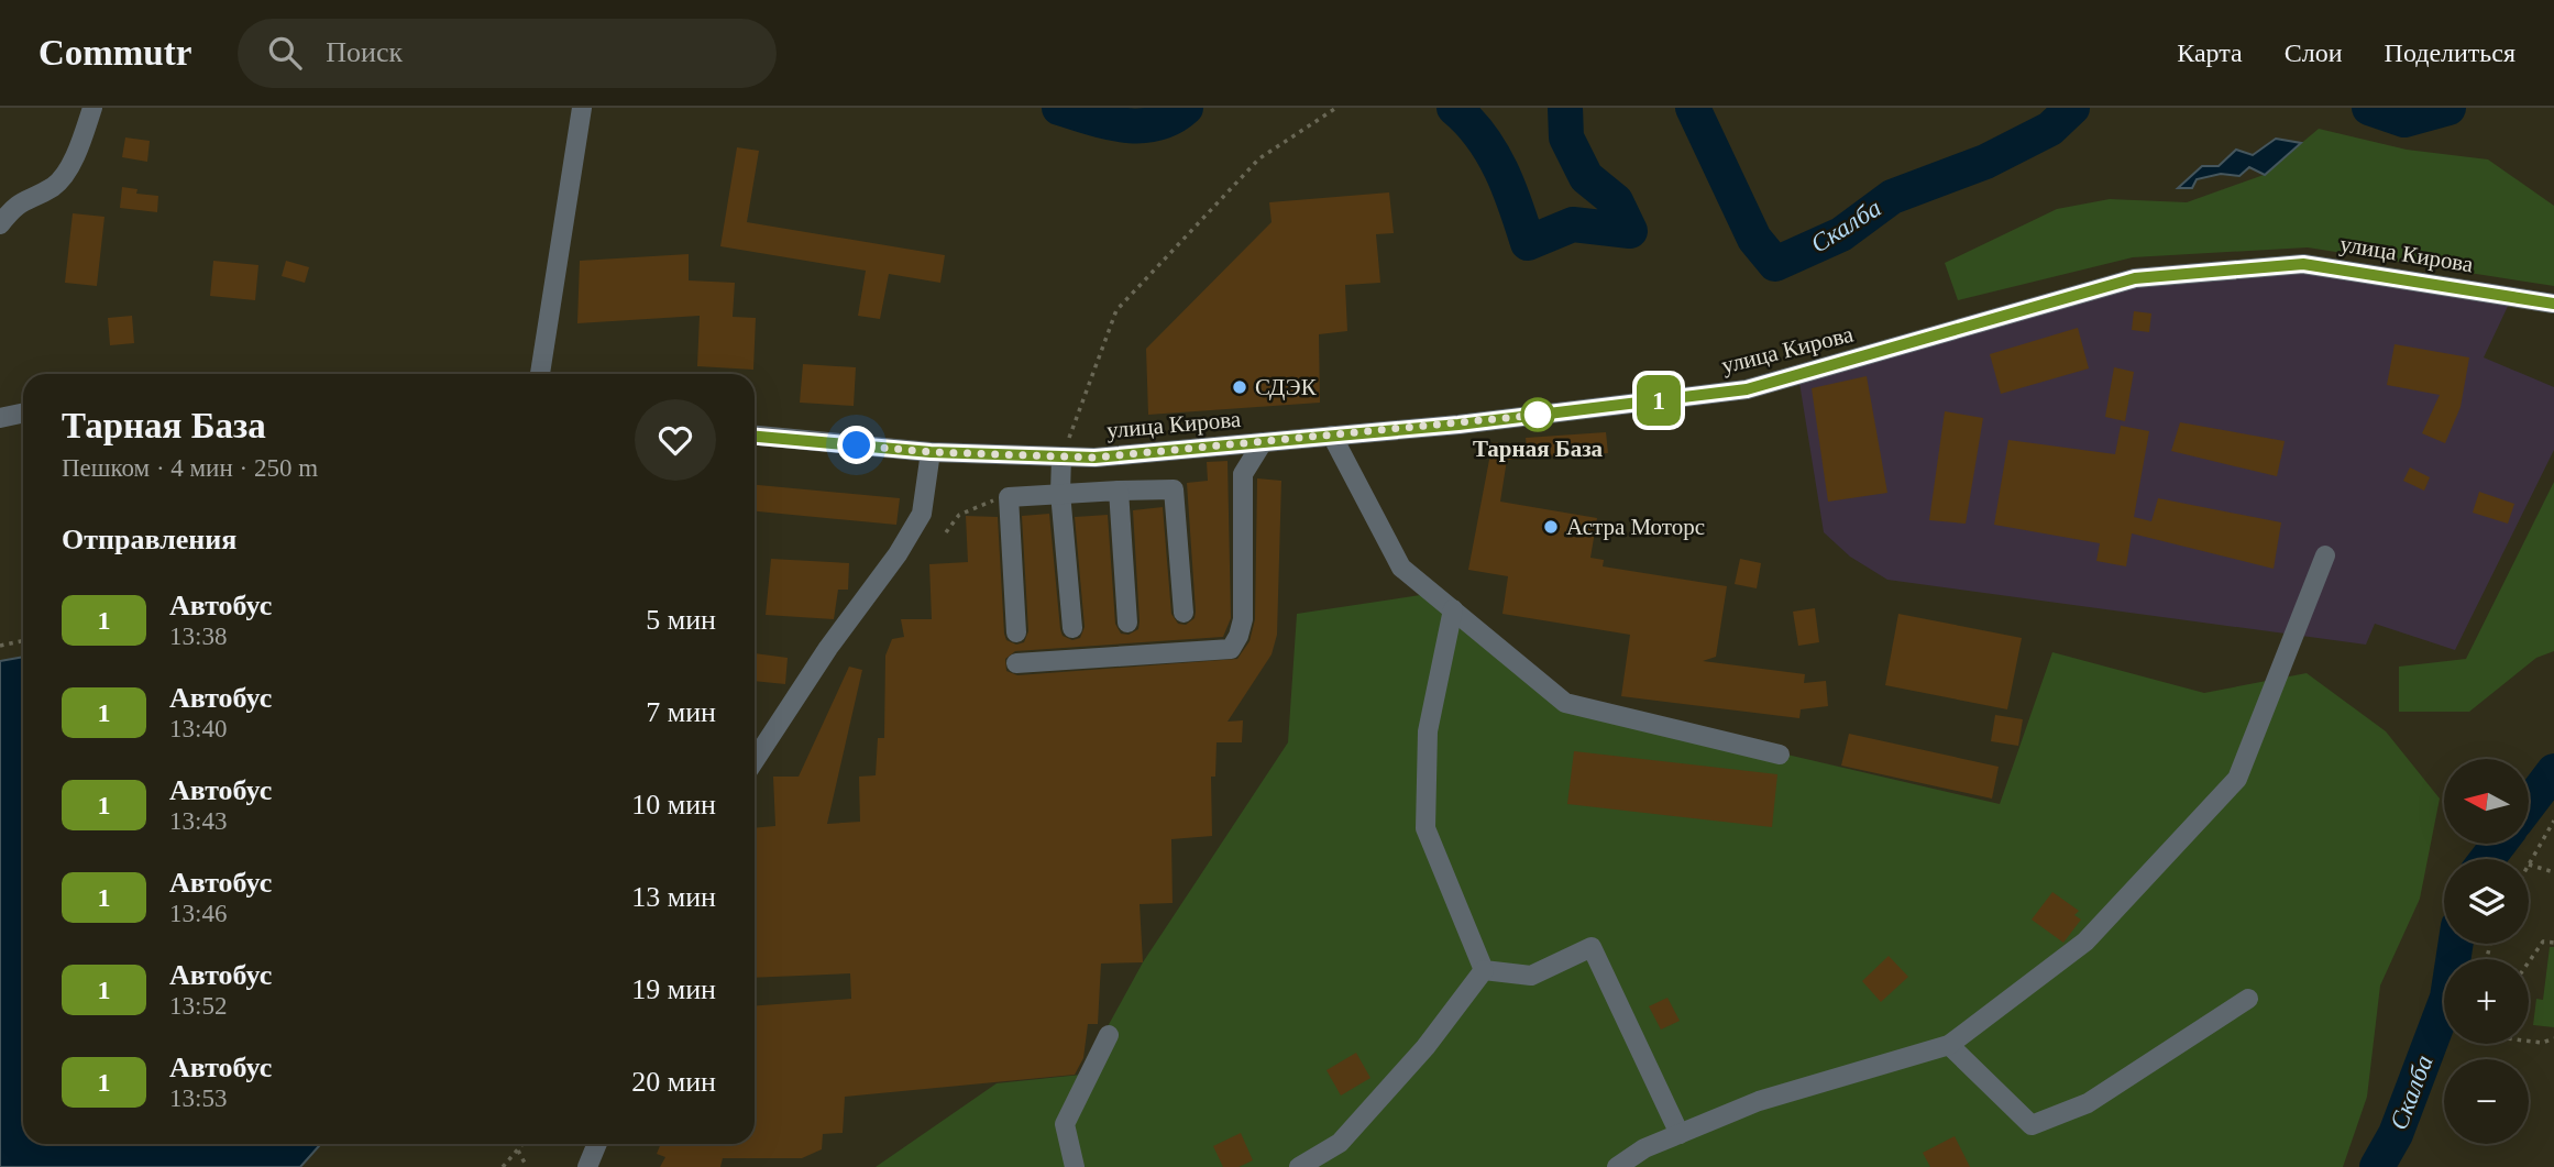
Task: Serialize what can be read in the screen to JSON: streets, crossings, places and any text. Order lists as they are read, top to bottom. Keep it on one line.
{"streets":{"street":["улица Кирова"]},"water":["Скалба"],"places":["СДЭК","Тарная База","Астра Моторс"],"lines":["bus line 1"],"north":"left","page":{"header":"Commutr","search":"Поиск","nav":["Карта","Слои","Поделиться"],"on_map":"1","heading":[["Тарная База","Пешком · 4 мин · 250 m"],"Отправления"],"list":[{"mark":"1","name":"Автобус","note":"13:38","value":"5 мин"},{"mark":"1","name":"Автобус","note":"13:40","value":"7 мин"},{"mark":"1","name":"Автобус","note":"13:43","value":"10 мин"},{"mark":"1","name":"Автобус","note":"13:46","value":"13 мин"},{"mark":"1","name":"Автобус","note":"13:52","value":"19 мин"},{"mark":"1","name":"Автобус","note":"13:53","value":"20 мин"}],"map_buttons":["+","−"]}}
